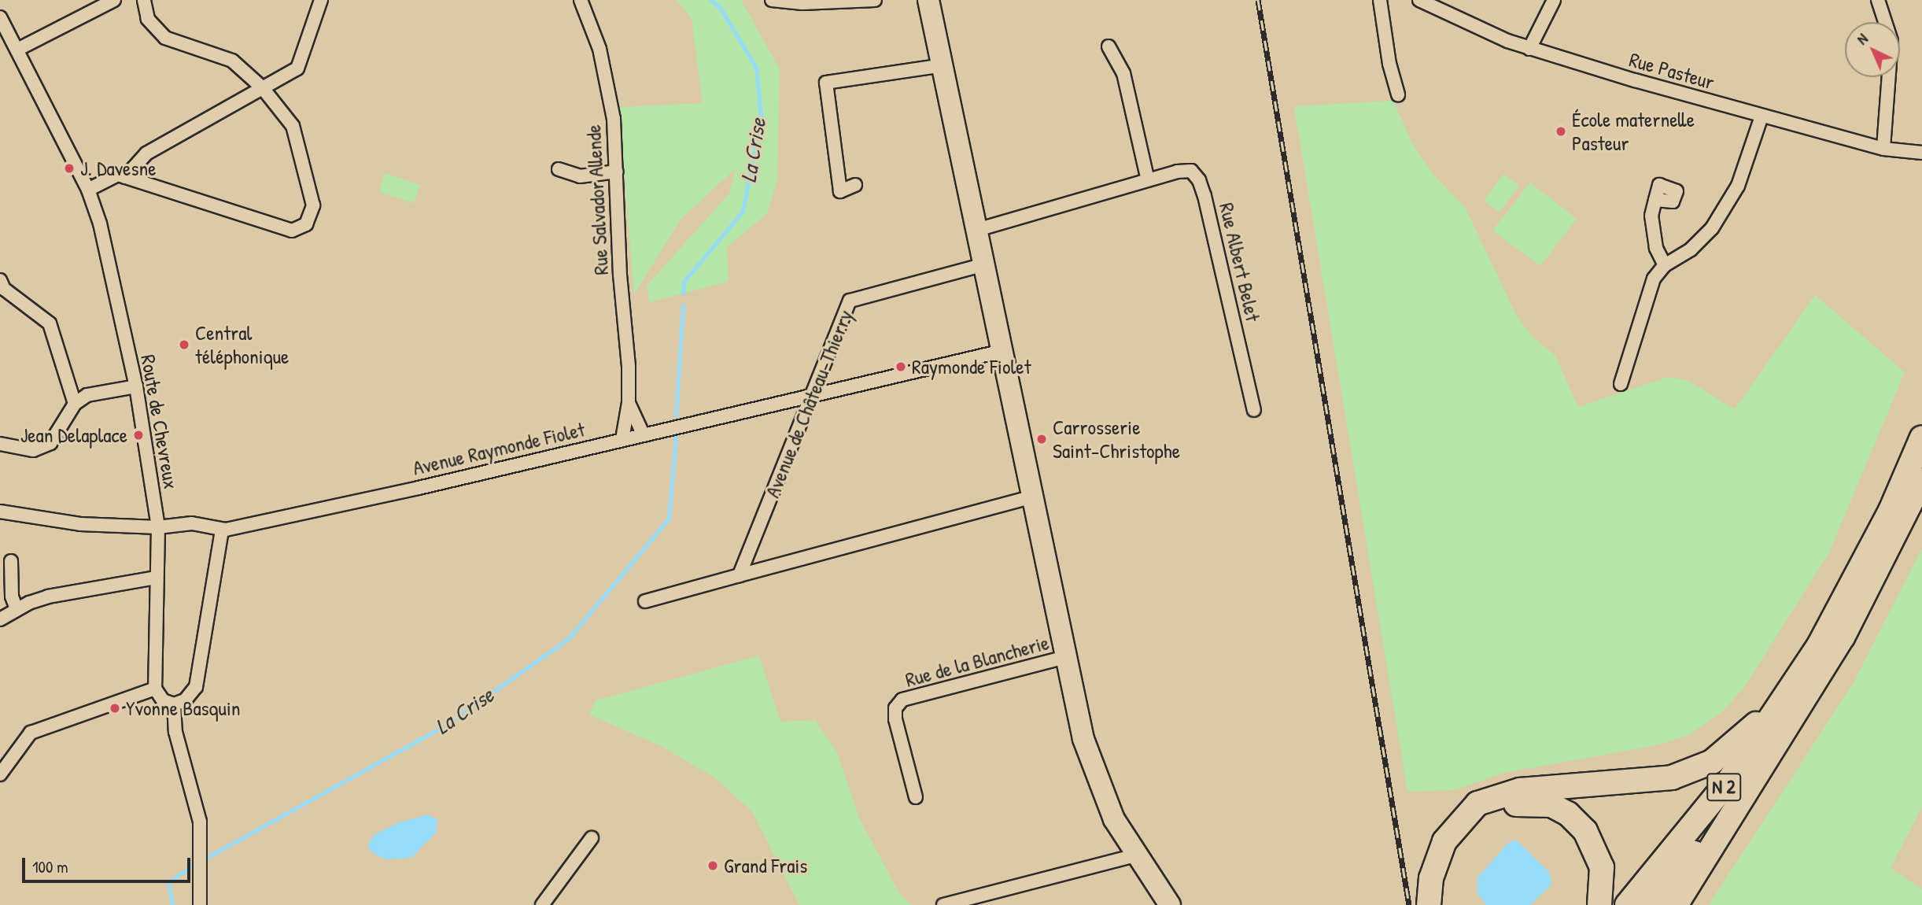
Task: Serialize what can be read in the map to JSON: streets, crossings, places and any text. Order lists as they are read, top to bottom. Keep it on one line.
{"streets":{"highway":["N 2"],"street":["Rue Pasteur","Rue Salvador Allende","Rue Albert Belet","Avenue de Château-Thierry","Route de Chevreux","Avenue Raymonde Fiolet","Rue de la Blancherie"]},"crossings":[["Rue Salvador Allende","Avenue Raymonde Fiolet"],["Avenue de Château-Thierry","Avenue Raymonde Fiolet"],["Route de Chevreux","Avenue Raymonde Fiolet"]],"water":["La Crise"],"places":["École maternelle Pasteur","J. Davesne","Central téléphonique","Raymonde Fiolet","Jean Delaplace","Carrosserie Saint-Christophe","Yvonne Basquin","Grand Frais"],"scale_bar":"100 m","north":"top left"}
